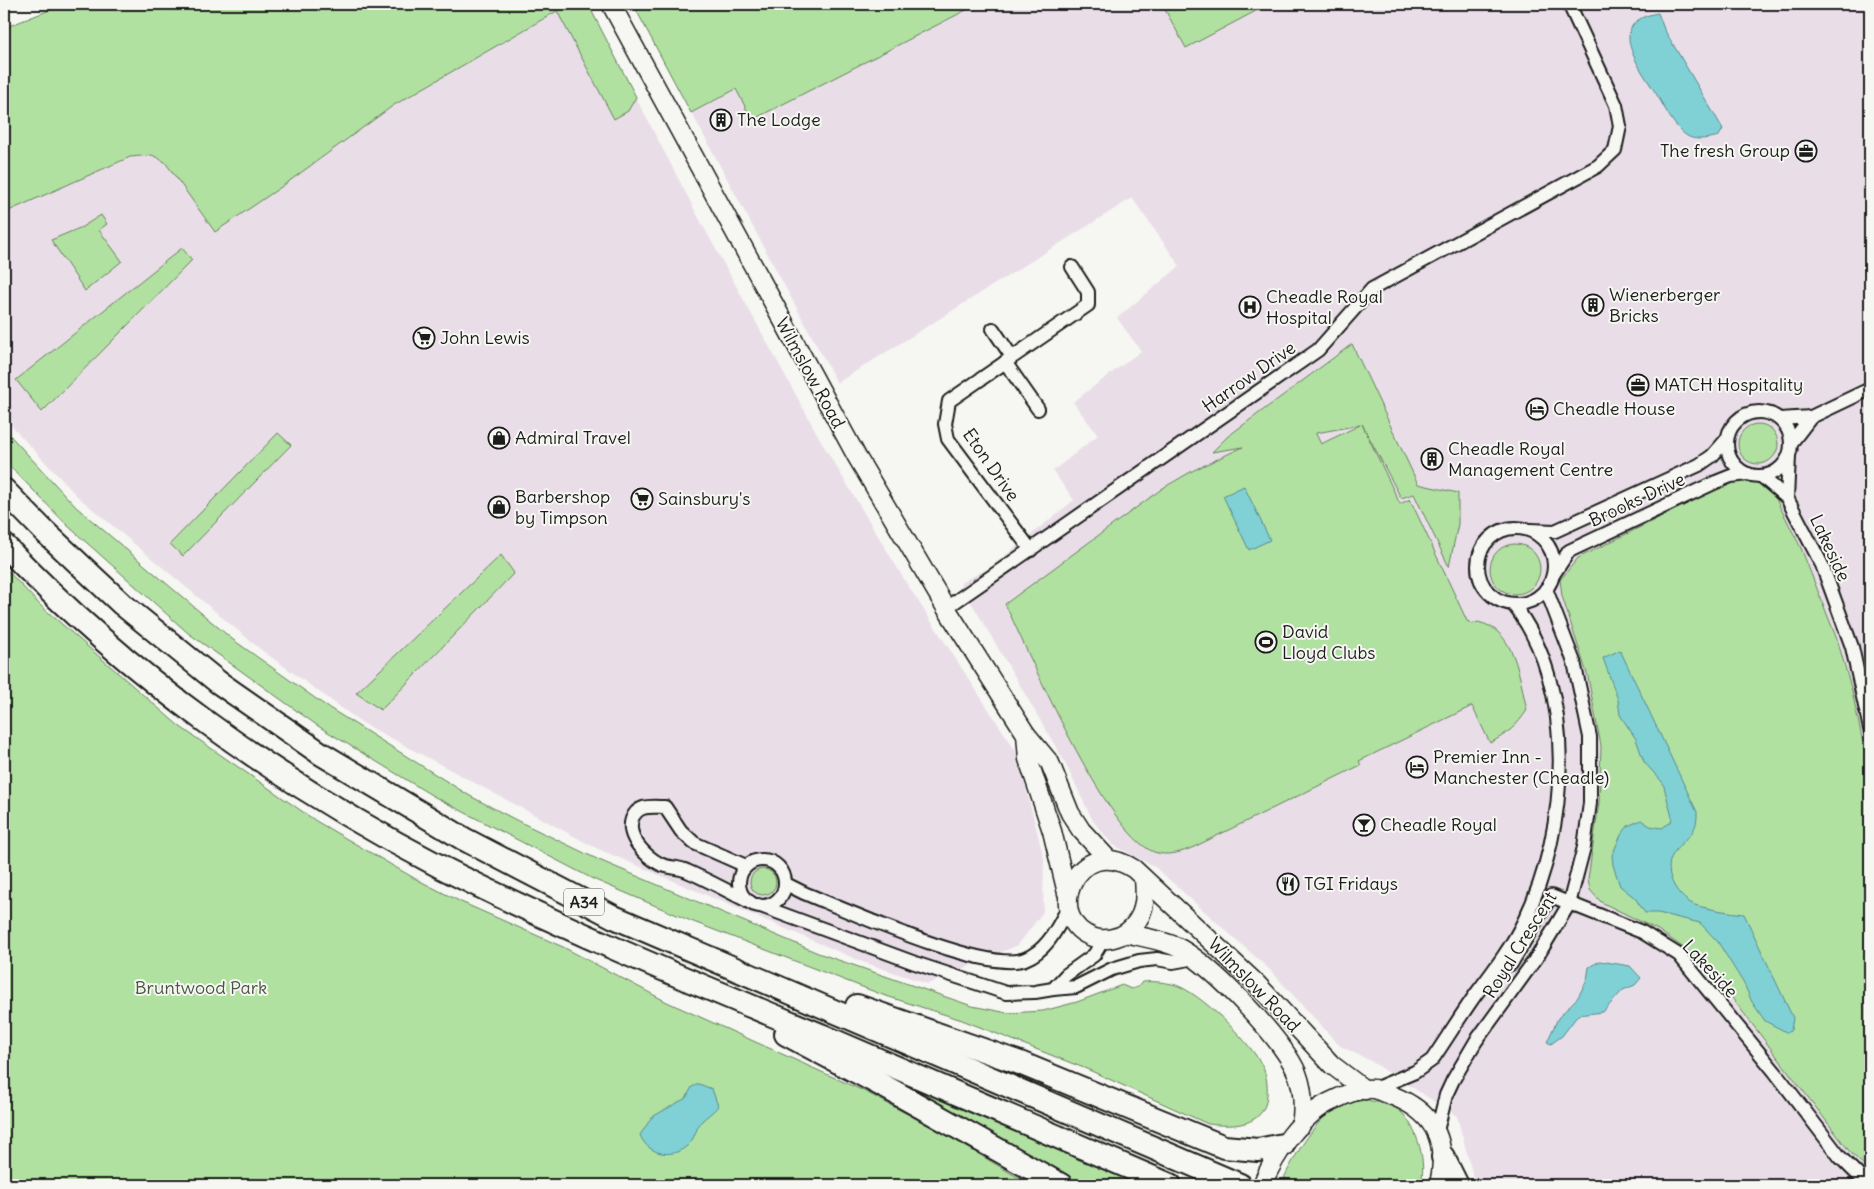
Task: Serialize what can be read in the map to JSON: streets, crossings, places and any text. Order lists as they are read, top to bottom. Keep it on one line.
{"streets":{"highway":["A34"],"main road":["Wilmslow Road"],"street":["Harrow Drive","Eton Drive","Brooks Drive","Lakeside","Royal Crescent"]},"crossings":[["Wilmslow Road","Harrow Drive"],["Wilmslow Road","Royal Crescent"],["Harrow Drive","Eton Drive"],["Brooks Drive","Lakeside"],["Brooks Drive","Royal Crescent"],["Lakeside","Royal Crescent"]],"parks":["Bruntwood Park"],"places":{"building":["The Lodge","Wienerberger Bricks","Cheadle Royal Management Centre"],"office":["The fresh Group","MATCH Hospitality"],"hospital":["Cheadle Royal Hospital"],"supermarket":["John Lewis","Sainsbury's"],"hotel":["Cheadle House","Premier Inn - Manchester (Cheadle)"],"shop":["Admiral Travel","Barbershop by Timpson"],"sports":["David Lloyd Clubs"],"bar":["Cheadle Royal"],"restaurant":["TGI Fridays"]}}
